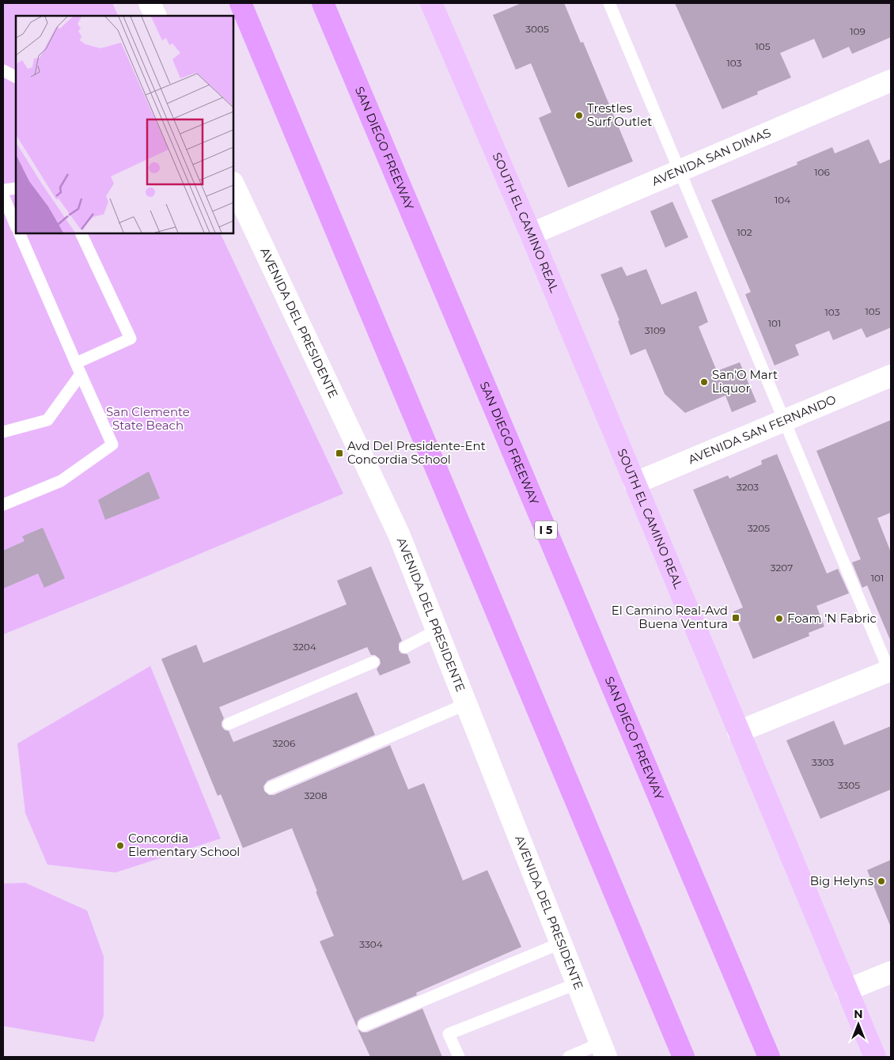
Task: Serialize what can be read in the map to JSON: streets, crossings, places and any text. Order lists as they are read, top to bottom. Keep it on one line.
{"streets":{"highway":["SAN DIEGO FREEWAY","I 5"],"main road":["SOUTH EL CAMINO REAL"],"street":["AVENIDA SAN DIMAS","AVENIDA DEL PRESIDENTE","AVENIDA SAN FERNANDO"]},"crossings":[["AVENIDA SAN DIMAS","SOUTH EL CAMINO REAL"],["SOUTH EL CAMINO REAL","AVENIDA SAN FERNANDO"]],"parks":["San Clemente State Beach"],"places":{"other":["Trestles Surf Outlet","San'O Mart Liquor","Foam 'N Fabric","Concordia Elementary School","Big Helyns"],"transit":["Avd Del Presidente-Ent Concordia School","El Camino Real-Avd Buena Ventura"]},"house_numbers":["3005","109","105","103","106","104","102","105","103","101","3109","3203","3205","3207","101","3204","3206","3303","3305","3208","3304"],"north":"top"}
